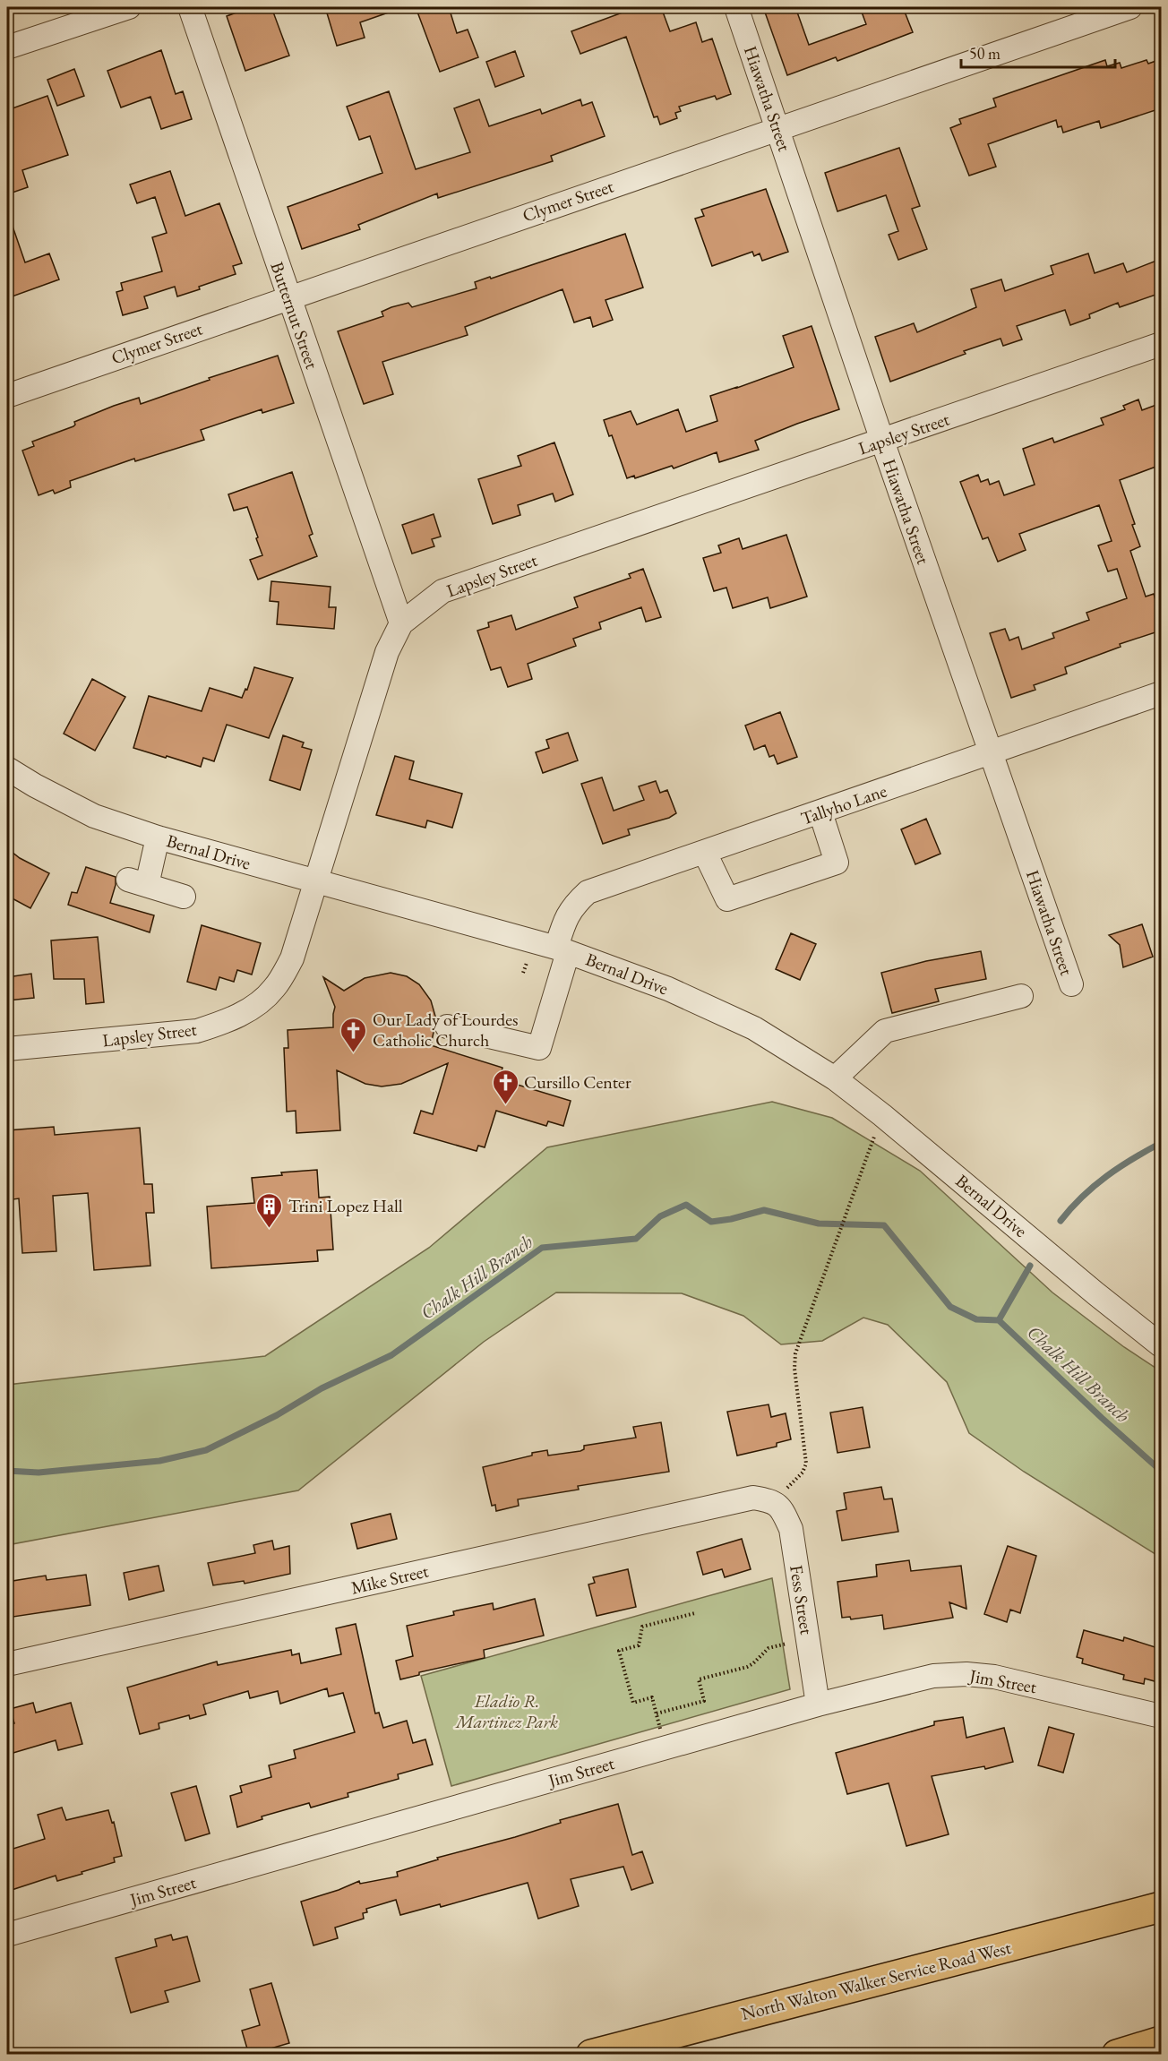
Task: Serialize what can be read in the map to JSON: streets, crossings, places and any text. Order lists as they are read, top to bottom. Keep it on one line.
{"streets":{"main road":["North Walton Walker Service Road West"],"street":["Hiawatha Street","Clymer Street","Butternut Street","Lapsley Street","Tallyho Lane","Bernal Drive","Mike Street","Fess Street","Jim Street"]},"crossings":[["Hiawatha Street","Clymer Street"],["Hiawatha Street","Lapsley Street"],["Hiawatha Street","Tallyho Lane"],["Clymer Street","Butternut Street"],["Butternut Street","Lapsley Street"],["Lapsley Street","Bernal Drive"],["Tallyho Lane","Bernal Drive"],["Mike Street","Fess Street"],["Fess Street","Jim Street"]],"water":["Chalk Hill Branch"],"parks":["Eladio R. Martinez Park"],"places":{"church":["Our Lady of Lourdes Catholic Church","Cursillo Center"],"building":["Trini Lopez Hall"]},"scale_bar":"50 m"}
